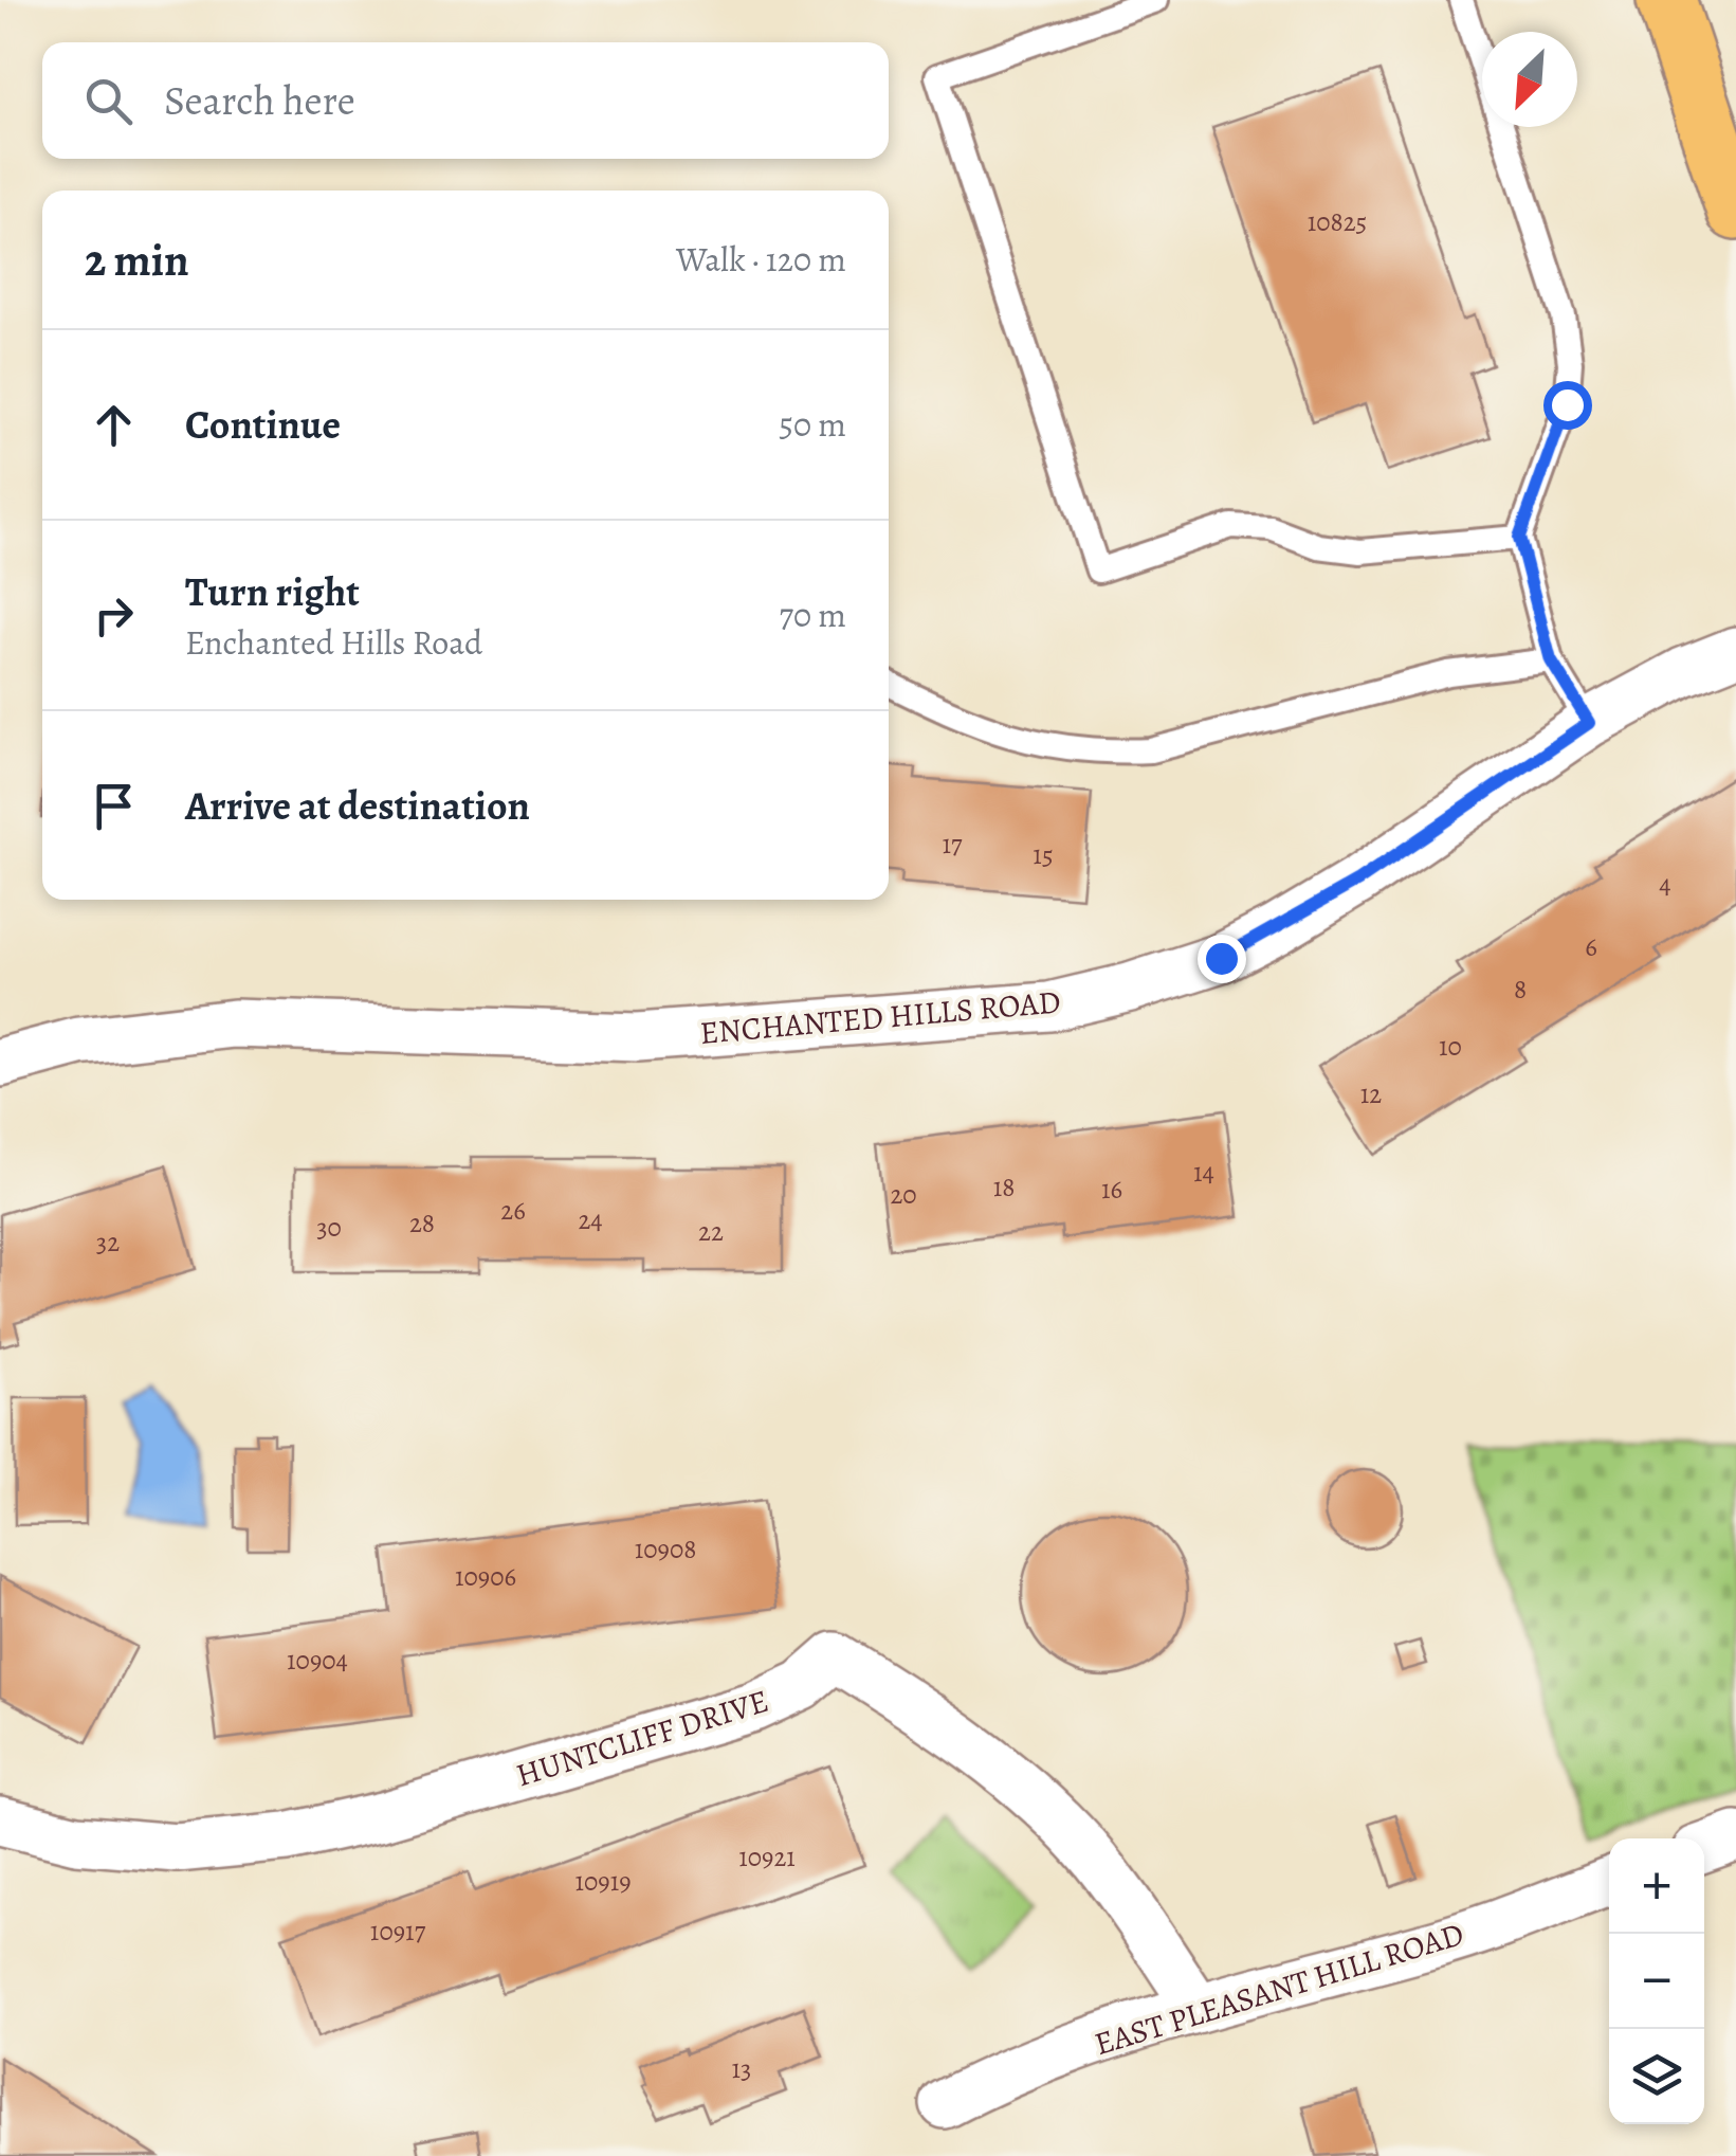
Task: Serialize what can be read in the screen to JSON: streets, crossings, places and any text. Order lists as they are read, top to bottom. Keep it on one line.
{"streets":{"street":["ENCHANTED HILLS ROAD","HUNTCLIFF DRIVE","EAST PLEASANT HILL ROAD"]},"crossings":[["HUNTCLIFF DRIVE","EAST PLEASANT HILL ROAD"]],"house_numbers":["10825","17","15","4","6","8","10","12","14","18","16","20","26","24","28","30","22","32","10908","10906","10904","10921","10919","10917","13"],"north":"bottom left","page":{"search":"Search here","heading":["2 min","Walk · 120 m"],"list":[["Continue","50 m"],["Turn right","Enchanted Hills Road","70 m"],"Arrive at destination"],"map_buttons":["+","−"]}}
